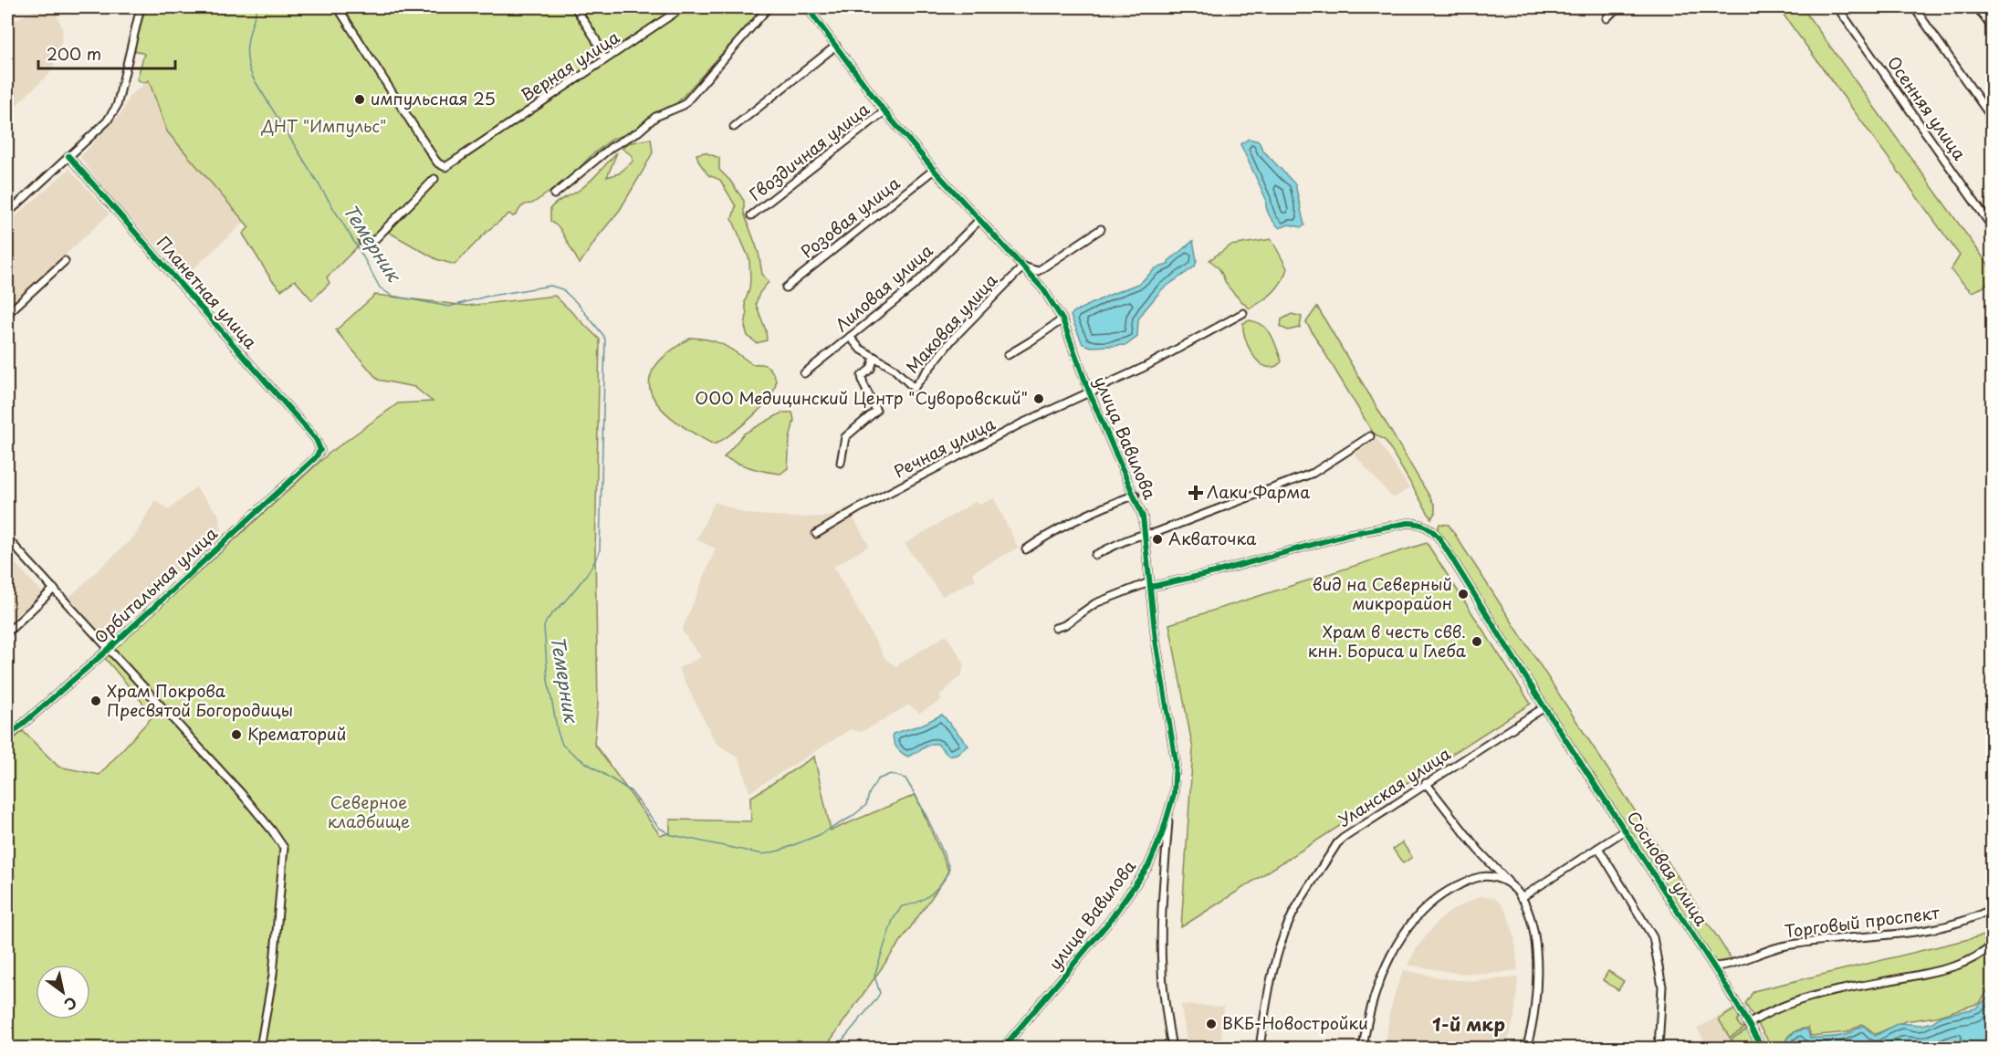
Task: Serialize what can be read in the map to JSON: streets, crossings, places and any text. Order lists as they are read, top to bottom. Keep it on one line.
{"streets":{"street":["Верная улица","Осенняя улица","Гвоздичная улица","Розовая улица","Лиловая улица","Планетная улица","Маковая улица","улица Вавилова","Речная улица","Орбитальная улица","Уланская улица","Сосновая улица","Торговый проспект"]},"crossings":[["Гвоздичная улица","улица Вавилова"],["Розовая улица","улица Вавилова"],["Лиловая улица","Маковая улица"],["Лиловая улица","улица Вавилова"],["Планетная улица","Орбитальная улица"],["Маковая улица","улица Вавилова"],["улица Вавилова","Речная улица"],["улица Вавилова","Сосновая улица"],["Уланская улица","Сосновая улица"],["Сосновая улица","Торговый проспект"]],"districts":["1-й мкр"],"water":["Темерник"],"parks":["ДНТ \"Импульс\"","Северное кладбище"],"places":{"other":["импульсная 25","ООО Медицинский Центр \"Суворовский\"","Акваточка","вид на Северный микрорайон","Храм в честь свв. кнн. Бориса и Глеба","Храм Покрова Пресвятой Богородицы","Крематорий","ВКБ-Новостройки"],"health":["Лаки Фарма"]},"scale_bar":"200 m","north":"bottom right"}
